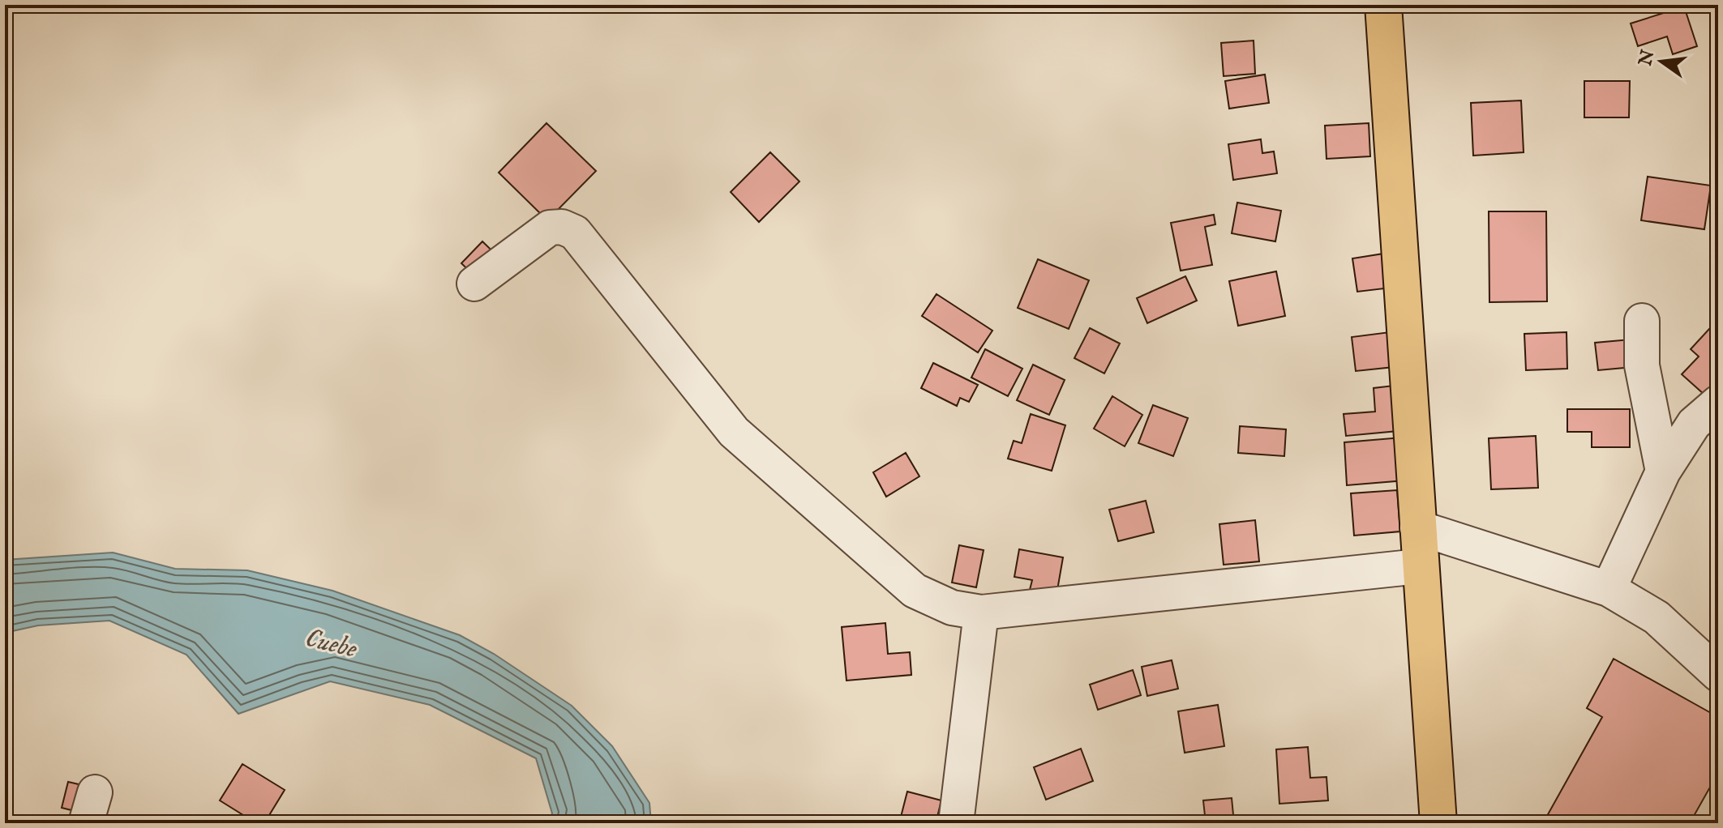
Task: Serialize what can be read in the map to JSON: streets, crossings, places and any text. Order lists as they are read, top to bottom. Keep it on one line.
{"water":["Cuebe"],"north":"left"}
